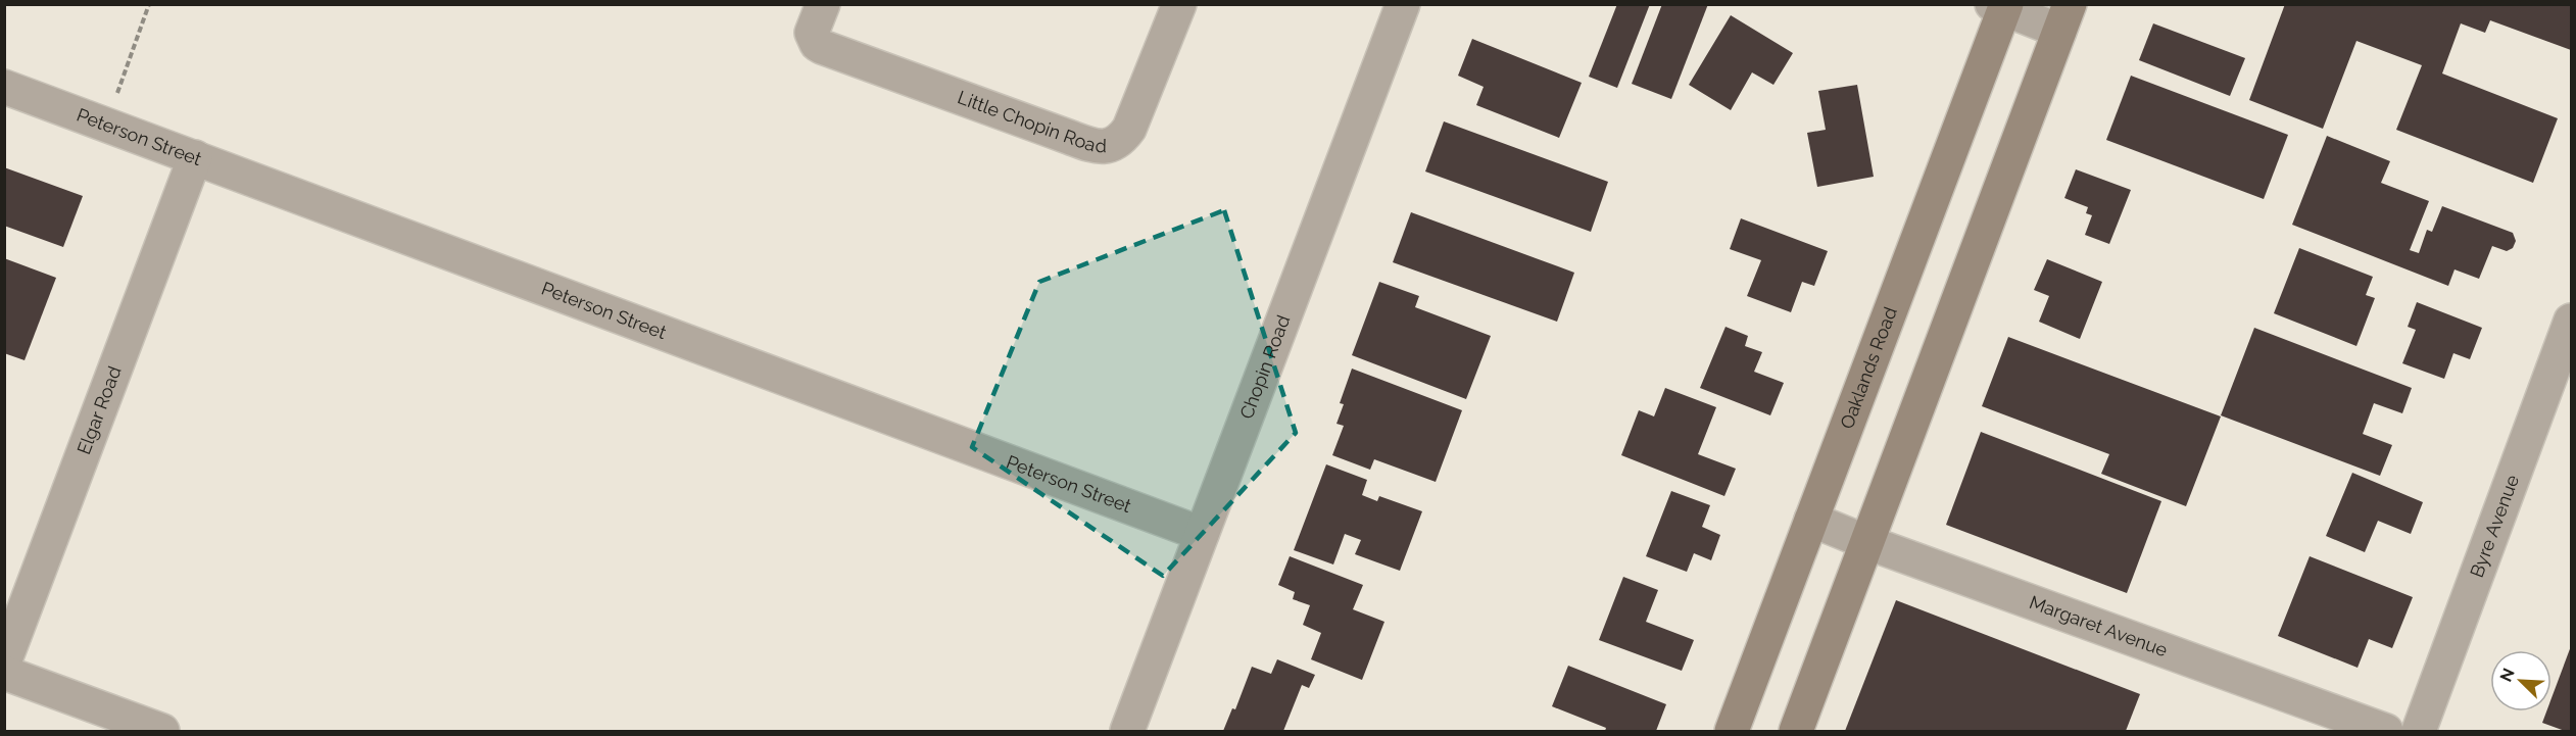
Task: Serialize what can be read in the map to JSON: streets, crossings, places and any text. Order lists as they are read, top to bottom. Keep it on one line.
{"streets":{"main road":["Oaklands Road"],"street":["Little Chopin Road","Peterson Street","Chopin Road","Elgar Road","Byre Avenue","Margaret Avenue"]},"crossings":[["Peterson Street","Chopin Road"],["Peterson Street","Elgar Road"],["Oaklands Road","Margaret Avenue"]],"north":"top left"}
